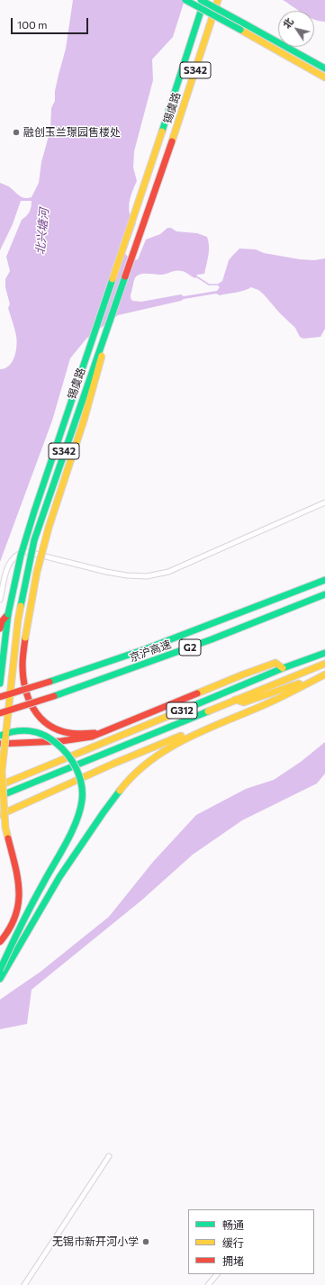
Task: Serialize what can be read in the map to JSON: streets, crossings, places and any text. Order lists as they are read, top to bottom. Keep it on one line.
{"streets":{"main road":["S342","锡虞路","G2","京沪高速","G312"]},"crossings":[["锡虞路","G312"]],"water":["北兴塘河"],"places":["融创玉兰璟园售楼处","无锡市新开河小学"],"legend":["畅通","缓行","拥堵"],"scale_bar":"100 m","north":"top left"}
